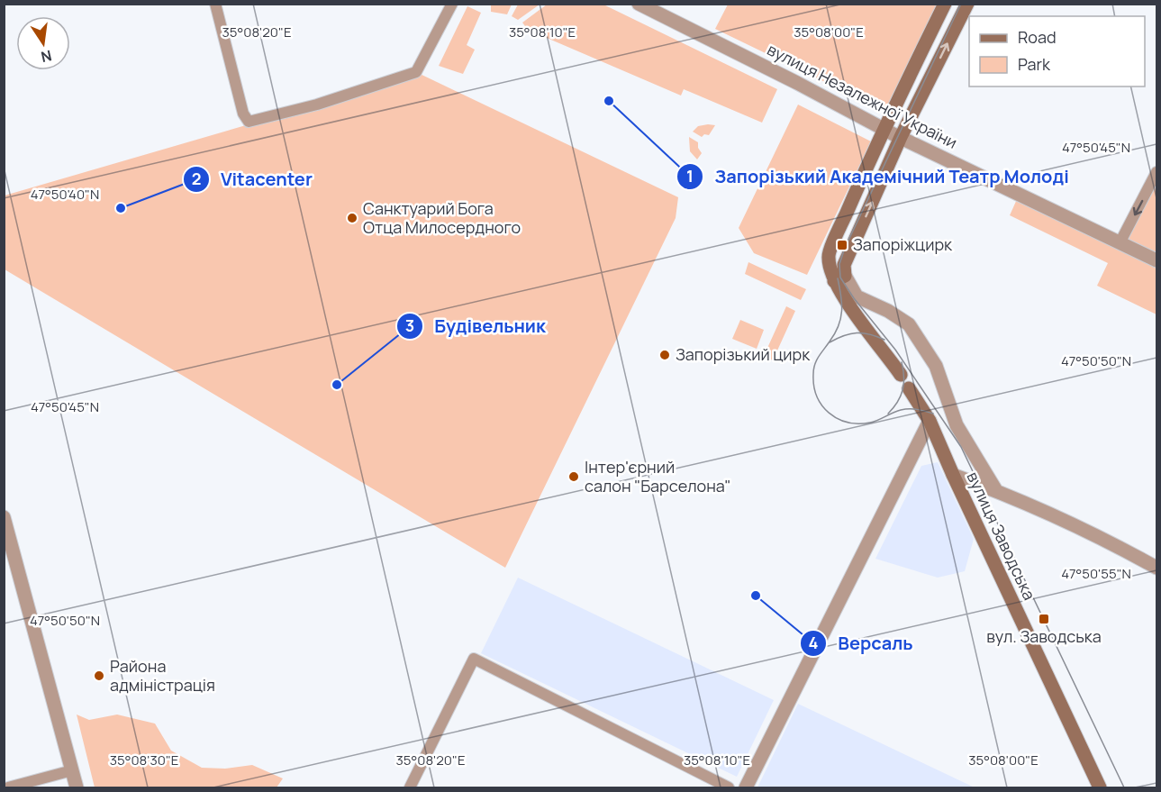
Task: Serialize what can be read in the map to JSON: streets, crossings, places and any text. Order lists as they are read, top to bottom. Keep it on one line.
{"streets":{"main road":["вулиця Заводська"],"street":["вулиця Незалежної України"]},"places":{"other":["Запорізький Академічний Театр Молоді","Vitacenter","Санктуарий Бога Отца Милосердного","Запорізький цирк","Будівельник","Інтер'єрний салон \"Барселона\"","Версаль","Района адміністрація"],"transit":["Запоріжцирк","вул. Заводська"]},"legend":["Road","Park"],"north":"bottom","coordinates":["35°08'20\"E","35°08'10\"E","35°08'00\"E","47°50'45\"N","47°50'40\"N","47°50'50\"N","47°50'55\"N","35°08'30\"E"]}
